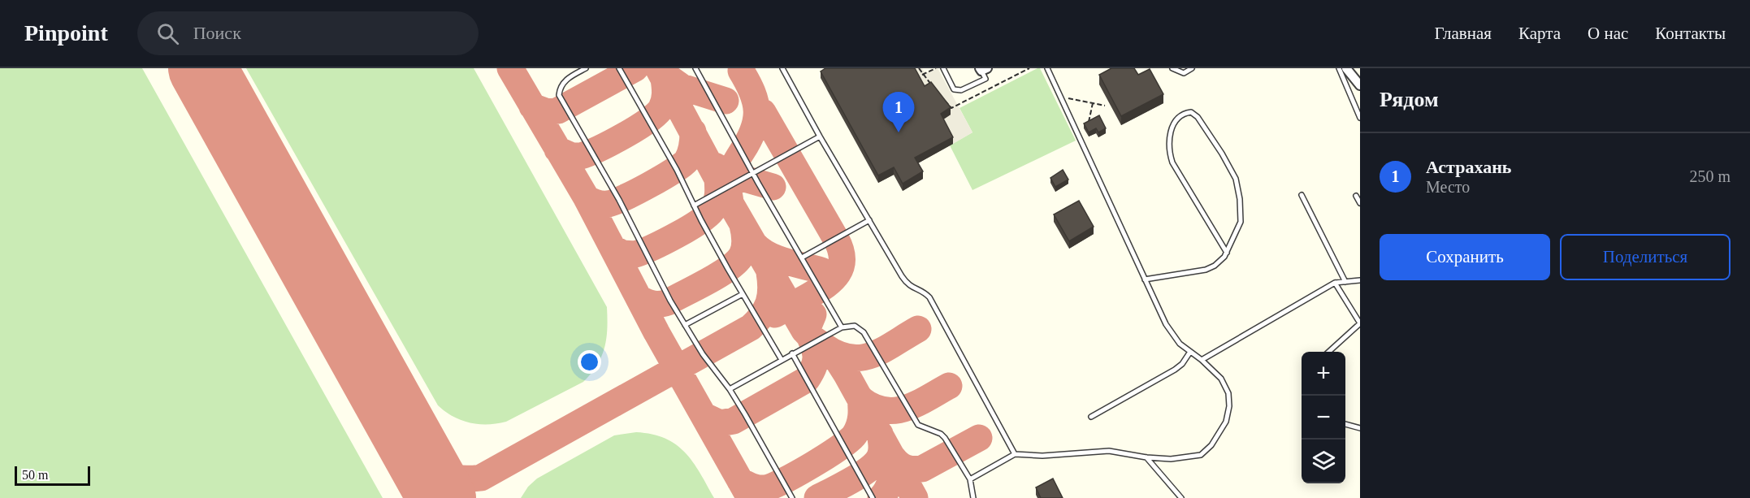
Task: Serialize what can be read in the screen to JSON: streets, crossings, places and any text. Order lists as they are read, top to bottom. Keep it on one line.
{"scale_bar":"50 m","page":{"header":"Pinpoint","search":"Поиск","nav":["Главная","Карта","О нас","Контакты"],"heading":"Рядом","pins":"1","list":[{"mark":"1","name":"Астрахань","note":"Место","value":"250 m"}],"buttons":["Сохранить","Поделиться"],"map_buttons":["+","−"],"scale":"50 m"}}
